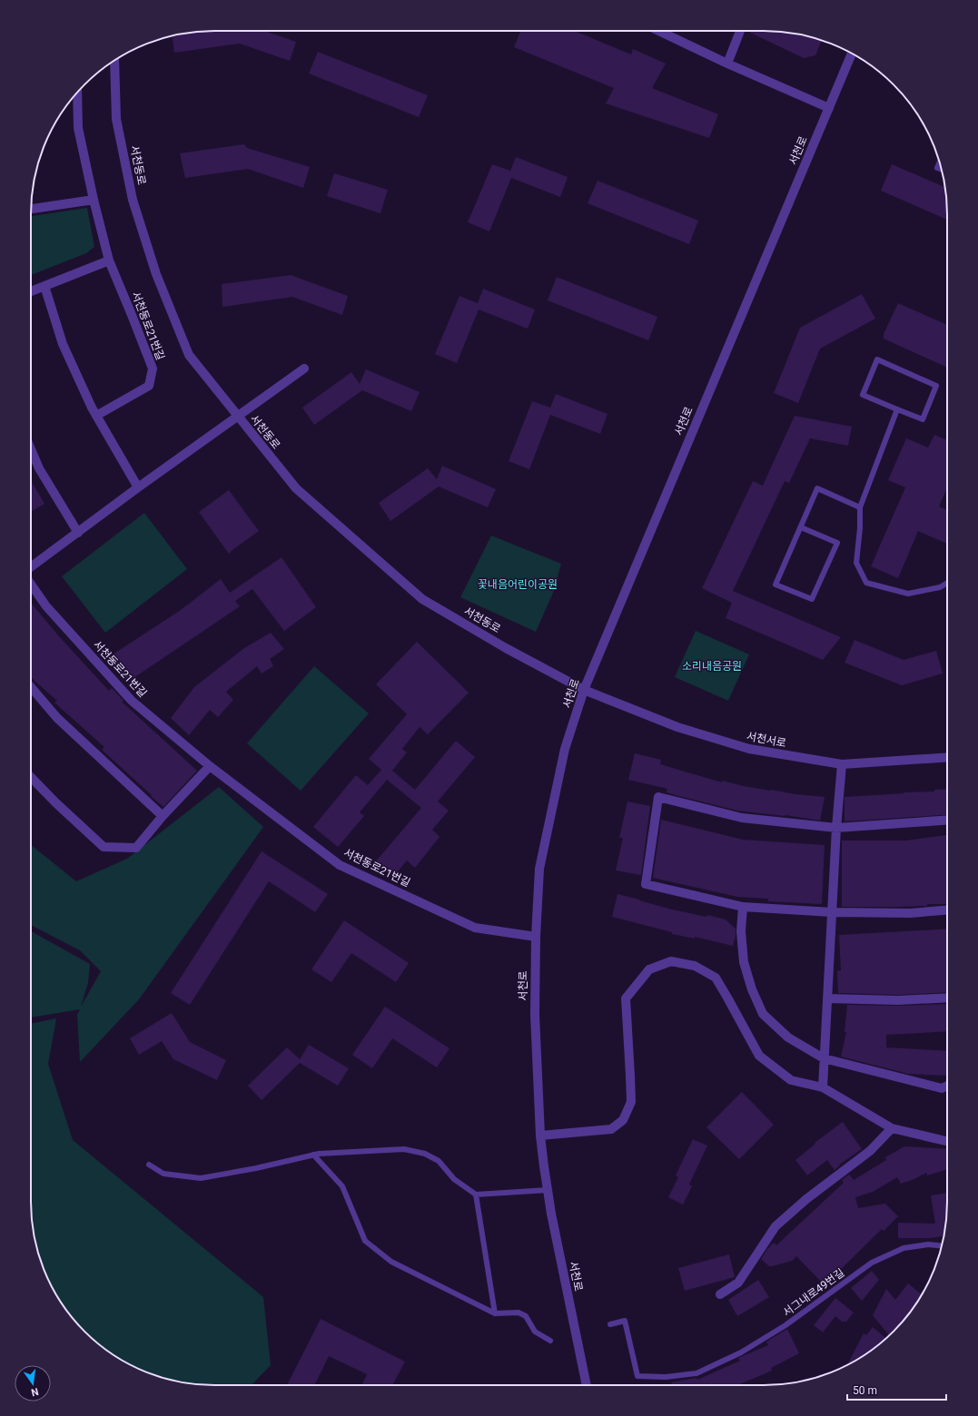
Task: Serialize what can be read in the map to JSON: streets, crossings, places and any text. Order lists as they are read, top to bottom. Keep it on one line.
{"streets":{"street":["서천로","서천동로","서천동로21번길","서천서로"],"lane":["서그내로49번길"]},"crossings":[["서천로","서천동로"],["서천로","서천동로21번길"],["서천로","서천서로"],["서천동로","서천서로"]],"parks":["꽃내음어린이공원","소리내음공원"],"scale_bar":"50 m","north":"bottom"}
